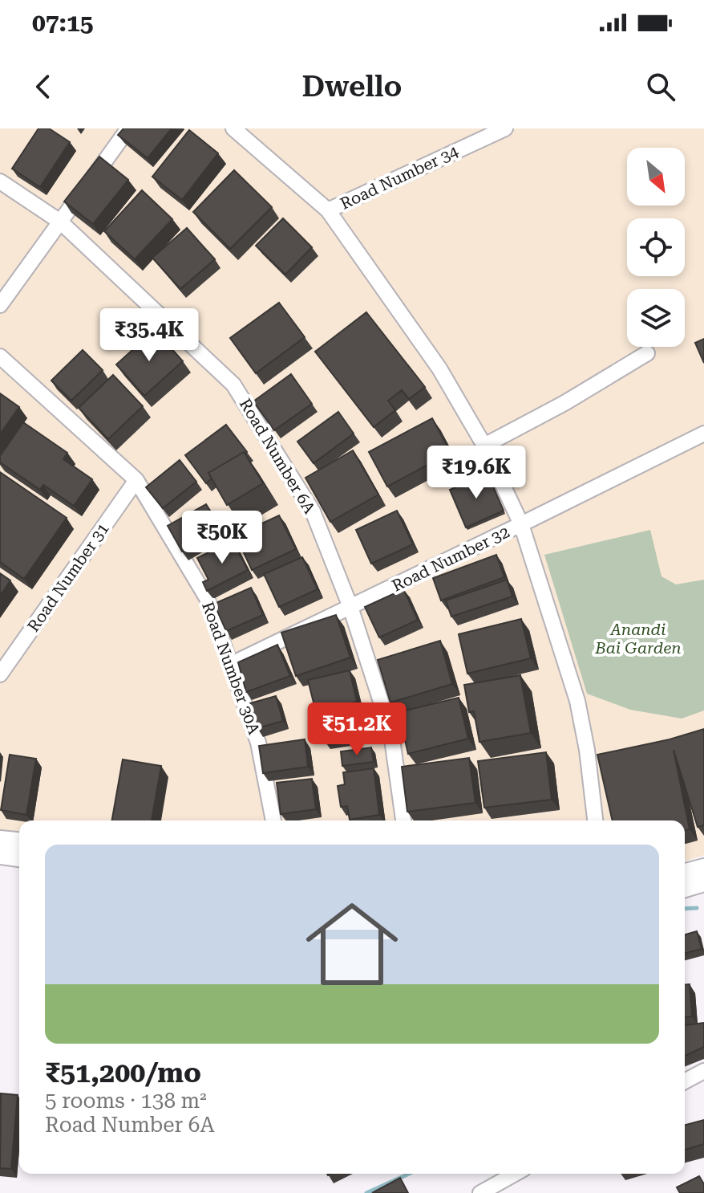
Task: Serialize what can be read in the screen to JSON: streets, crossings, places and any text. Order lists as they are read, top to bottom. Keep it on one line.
{"streets":{"street":["Road Number 34","Road Number 6A","Road Number 32","Road Number 31","Road Number 30A"]},"crossings":[["Road Number 6A","Road Number 32"],["Road Number 32","Road Number 30A"],["Road Number 31","Road Number 30A"]],"parks":["Anandi Bai Garden"],"north":"bottom right","page":{"status":"07:15","header":"Dwello","price":["₹35.4K","₹19.6K","₹50K","₹51.2K"],"list":[{"name":"₹51,200/mo","note":"5 rooms · 138 m² · Road Number 6A"}]}}
